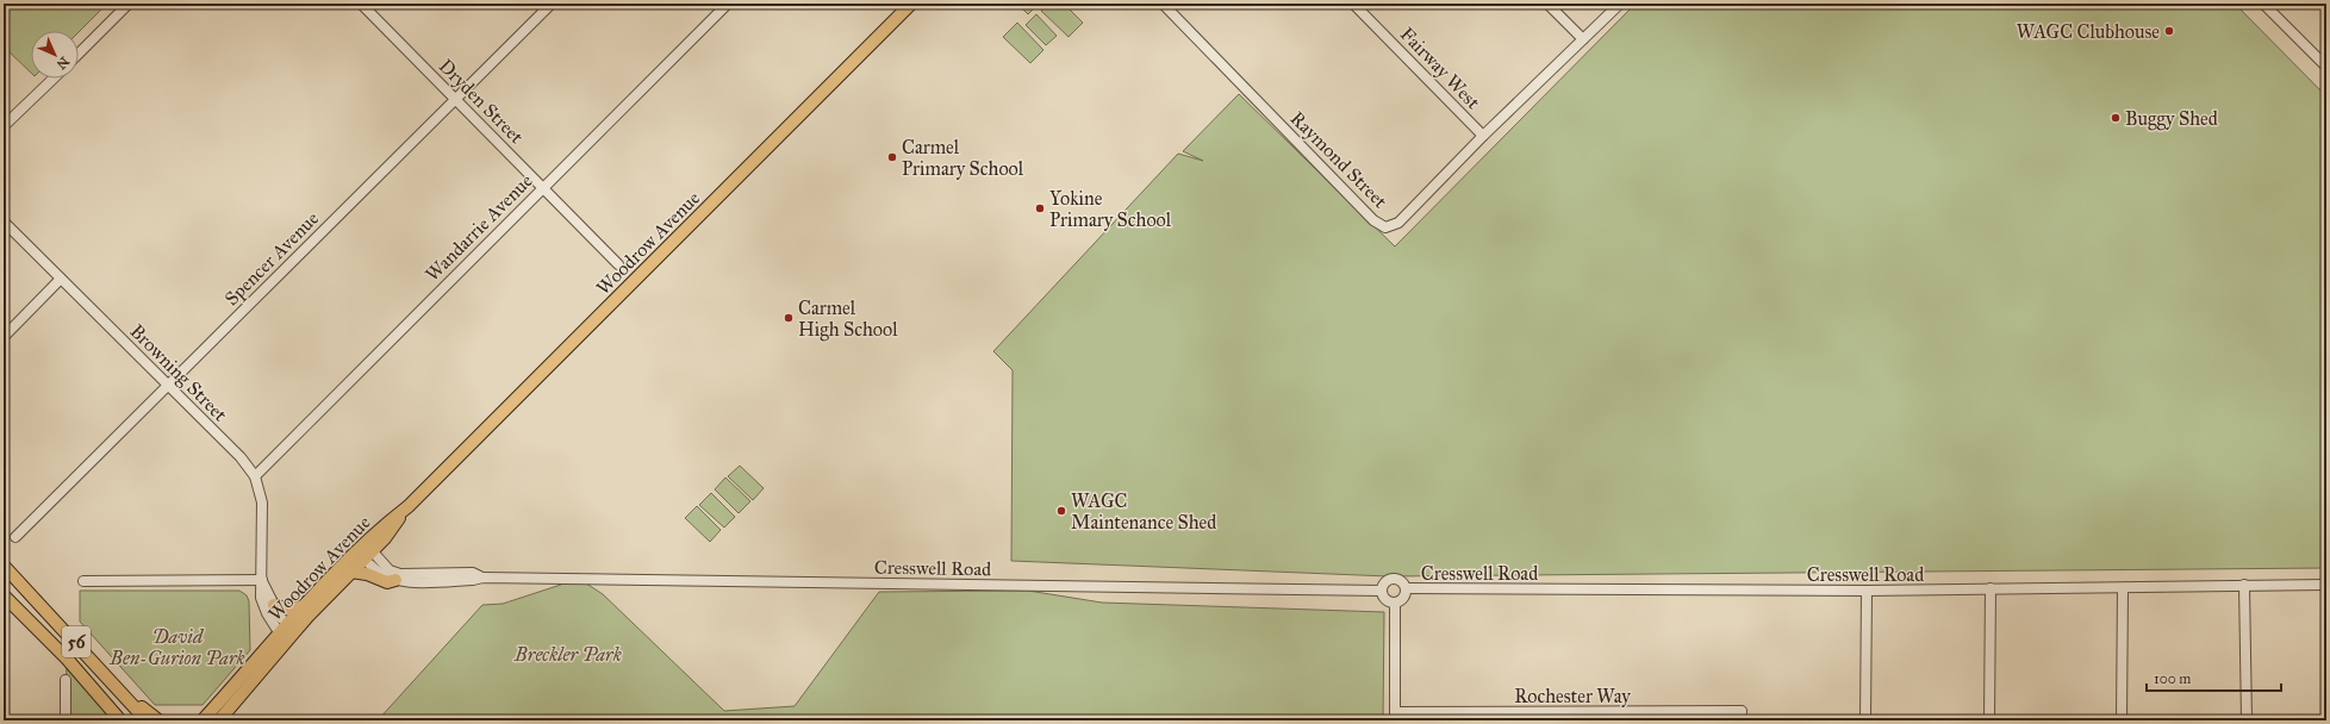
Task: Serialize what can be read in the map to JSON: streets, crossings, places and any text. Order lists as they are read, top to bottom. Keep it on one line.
{"streets":{"main road":["Woodrow Avenue","56"],"street":["Fairway West","Dryden Street","Raymond Street","Wandarrie Avenue","Spencer Avenue","Browning Street","Cresswell Road","Rochester Way"]},"crossings":[["Fairway West","Raymond Street"],["Dryden Street","Wandarrie Avenue"],["Dryden Street","Spencer Avenue"],["Wandarrie Avenue","Browning Street"],["Woodrow Avenue","Browning Street"],["Woodrow Avenue","Cresswell Road"],["Spencer Avenue","Browning Street"]],"parks":["David Ben-Gurion Park","Breckler Park"],"places":["WAGC Clubhouse","Buggy Shed","Carmel Primary School","Yokine Primary School","Carmel High School","WAGC Maintenance Shed"],"scale_bar":"100 m","north":"bottom right"}
